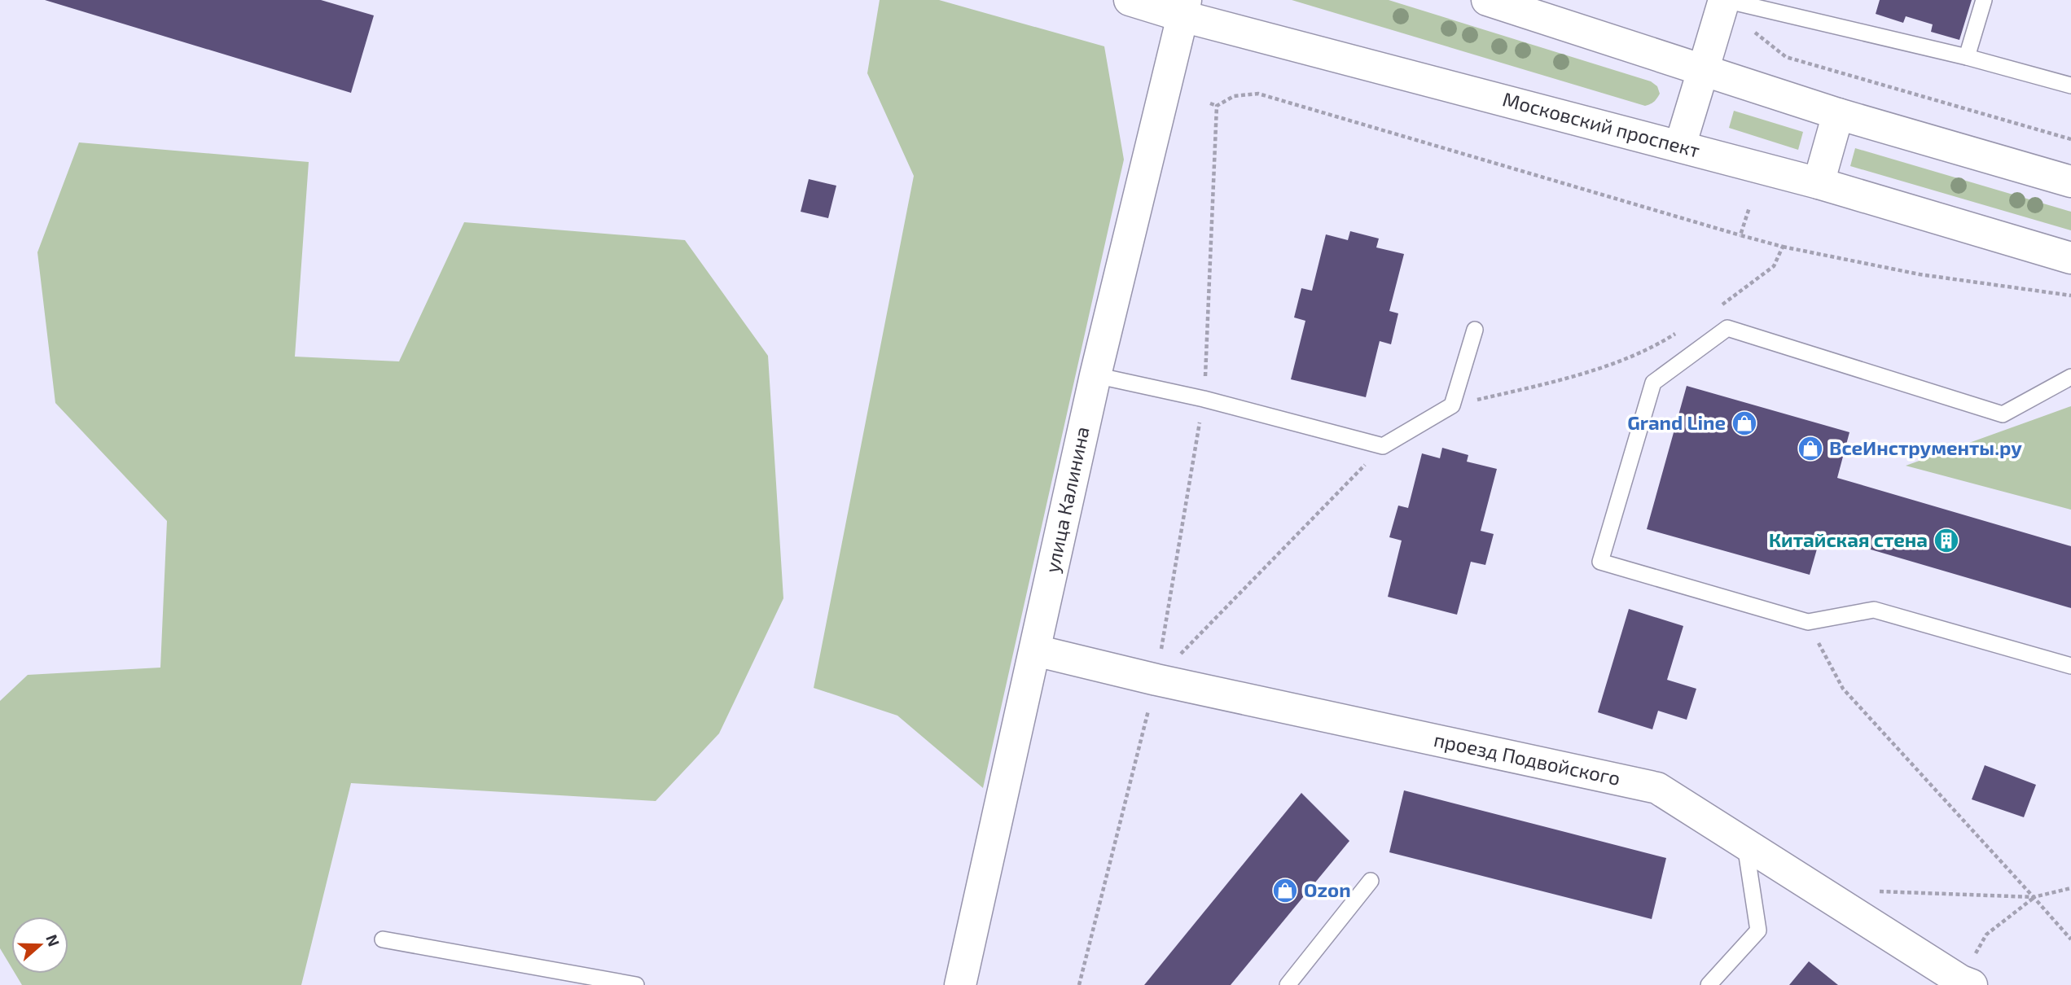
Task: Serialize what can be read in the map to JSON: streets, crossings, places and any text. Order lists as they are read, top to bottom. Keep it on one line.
{"streets":{"main road":["Московский проспект","улица Калинина","проезд Подвойского"]},"crossings":[["Московский проспект","улица Калинина"],["улица Калинина","проезд Подвойского"]],"places":{"shop":["Grand Line","ВсеИнструменты.ру","Ozon"],"building":["Китайская стена"]},"north":"right"}
